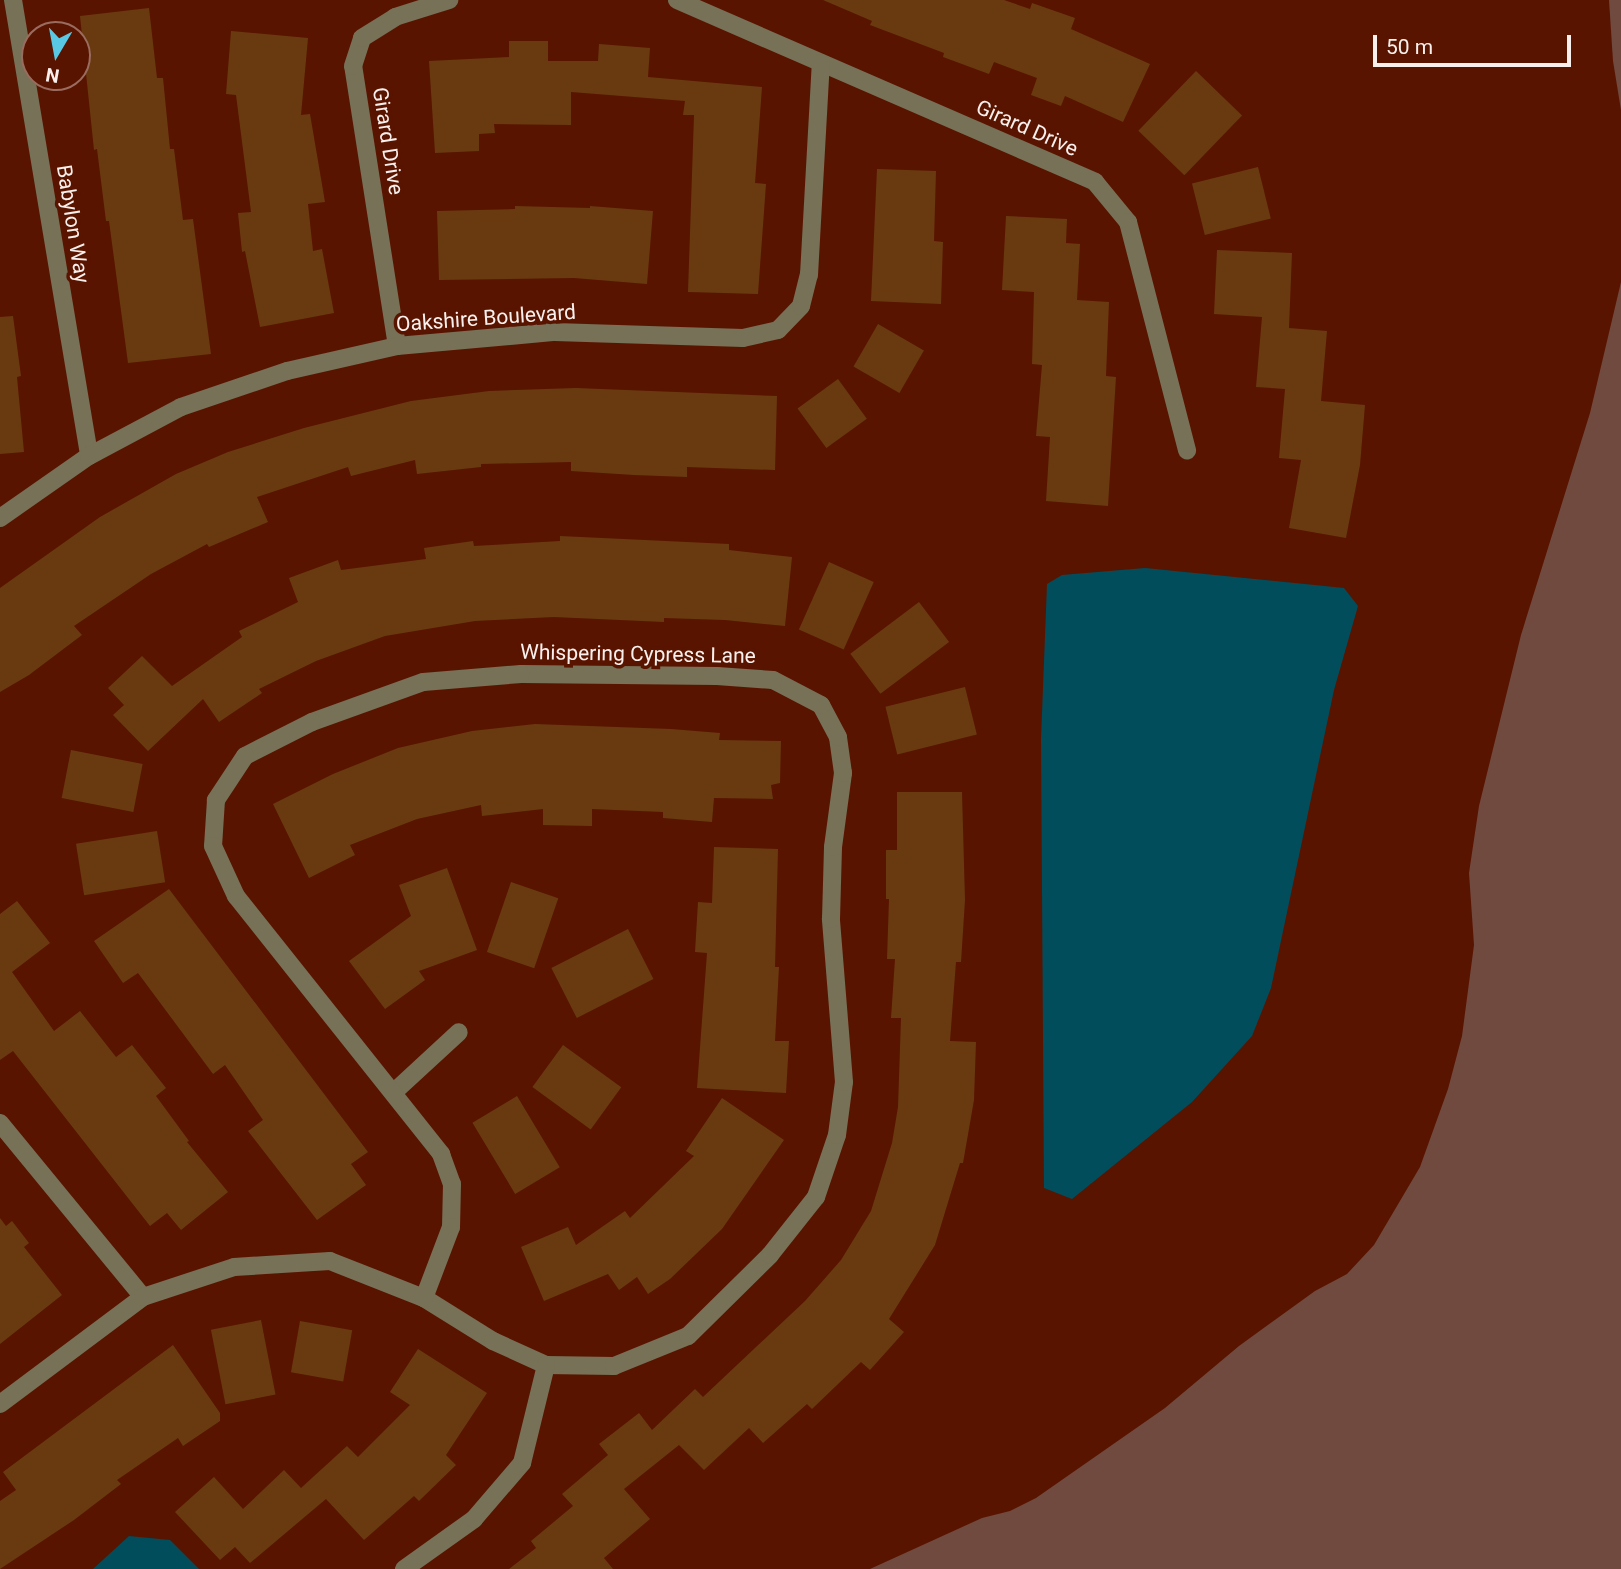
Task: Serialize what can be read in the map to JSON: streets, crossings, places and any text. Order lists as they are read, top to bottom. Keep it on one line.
{"streets":{"street":["Girard Drive","Babylon Way","Oakshire Boulevard","Whispering Cypress Lane"]},"crossings":[["Girard Drive","Oakshire Boulevard"],["Babylon Way","Oakshire Boulevard"]],"scale_bar":"50 m","north":"bottom"}
